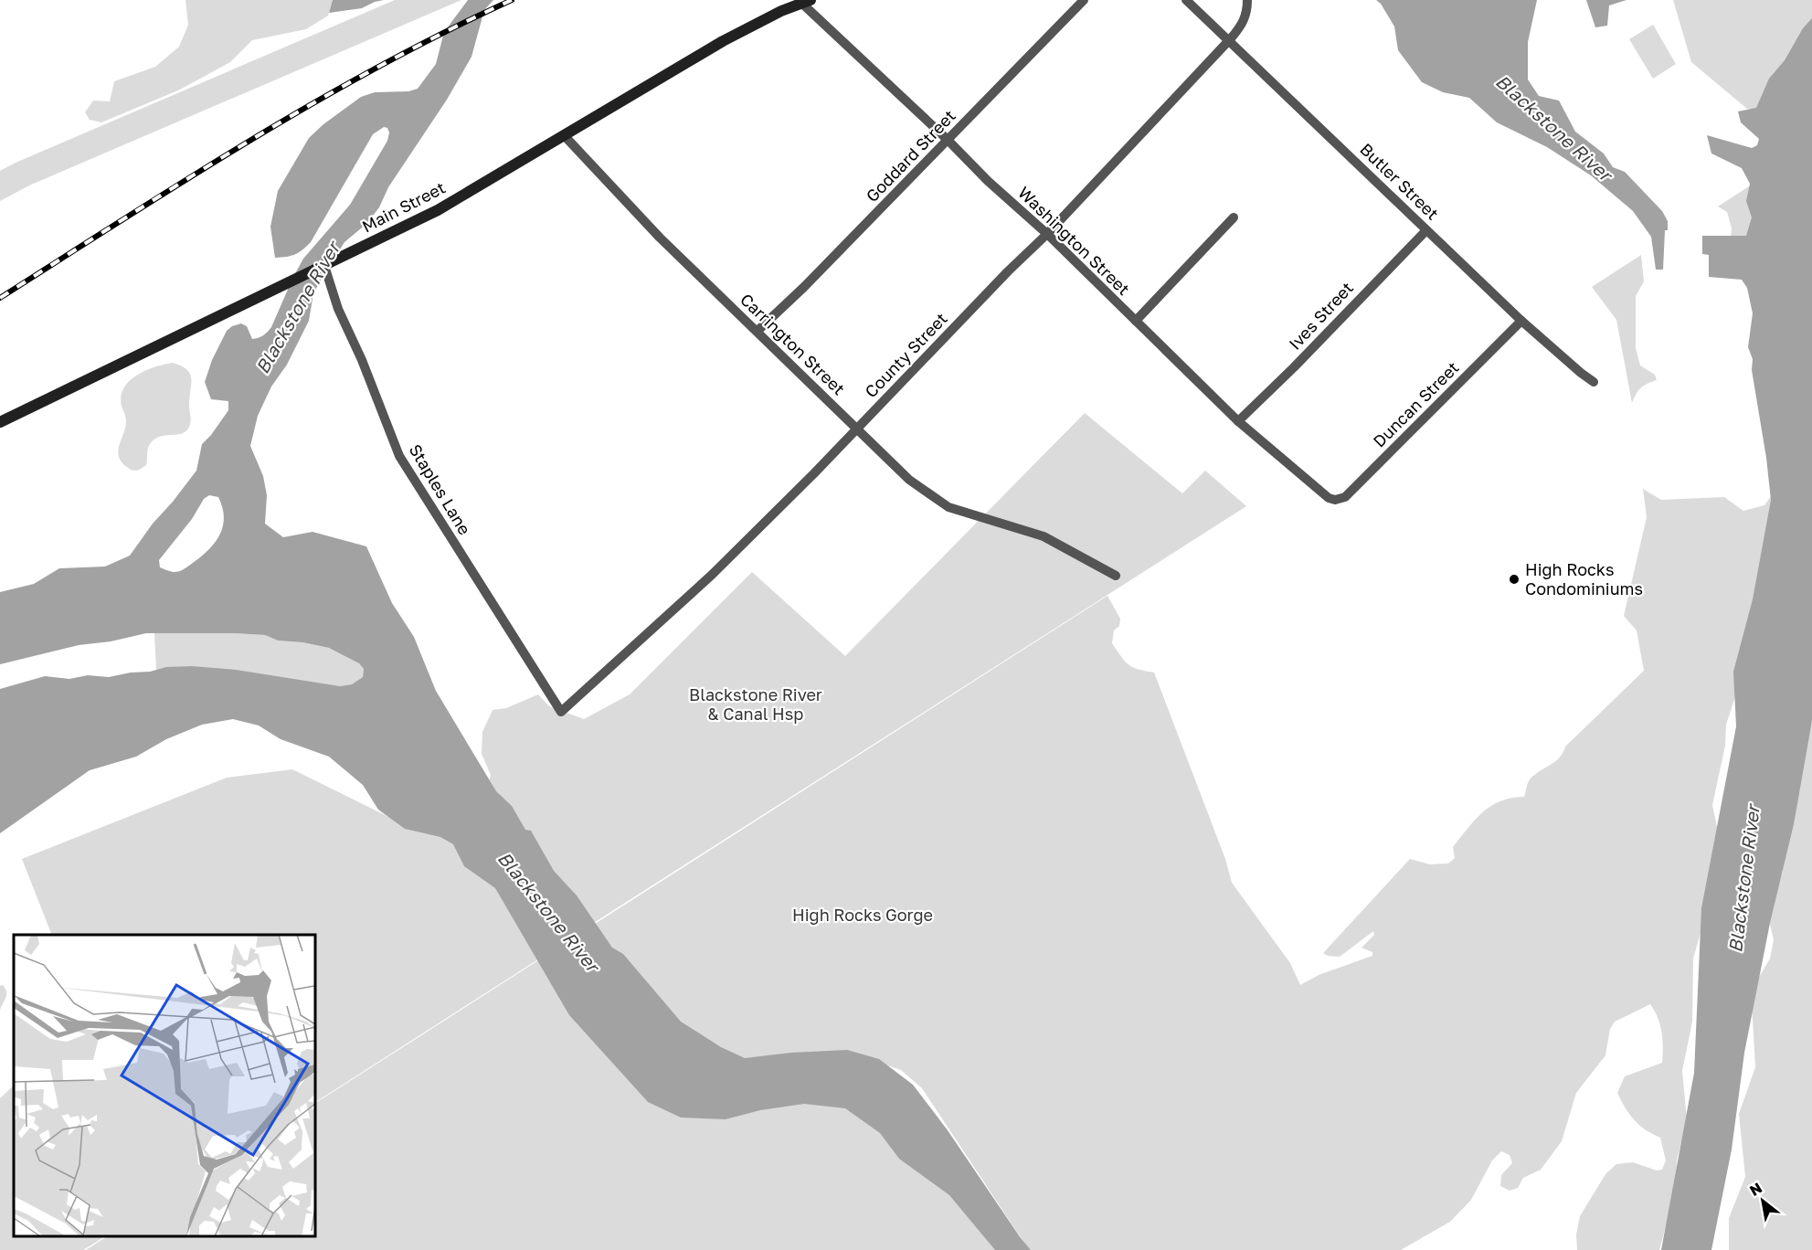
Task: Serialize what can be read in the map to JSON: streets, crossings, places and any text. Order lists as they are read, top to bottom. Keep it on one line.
{"streets":{"main road":["Main Street"],"street":["Goddard Street","Butler Street","Washington Street","Ives Street","Carrington Street","County Street","Duncan Street","Staples Lane"]},"crossings":[["Goddard Street","Washington Street"],["Goddard Street","Carrington Street"],["Butler Street","Ives Street"],["Butler Street","County Street"],["Butler Street","Duncan Street"],["Main Street","Washington Street"],["Main Street","Carrington Street"],["Main Street","Staples Lane"],["Washington Street","Ives Street"],["Washington Street","County Street"],["Washington Street","Duncan Street"],["Carrington Street","County Street"],["County Street","Staples Lane"]],"water":["Blackstone River"],"parks":["Blackstone River & Canal Hsp","High Rocks Gorge"],"places":["High Rocks Condominiums"],"north":"top left"}
